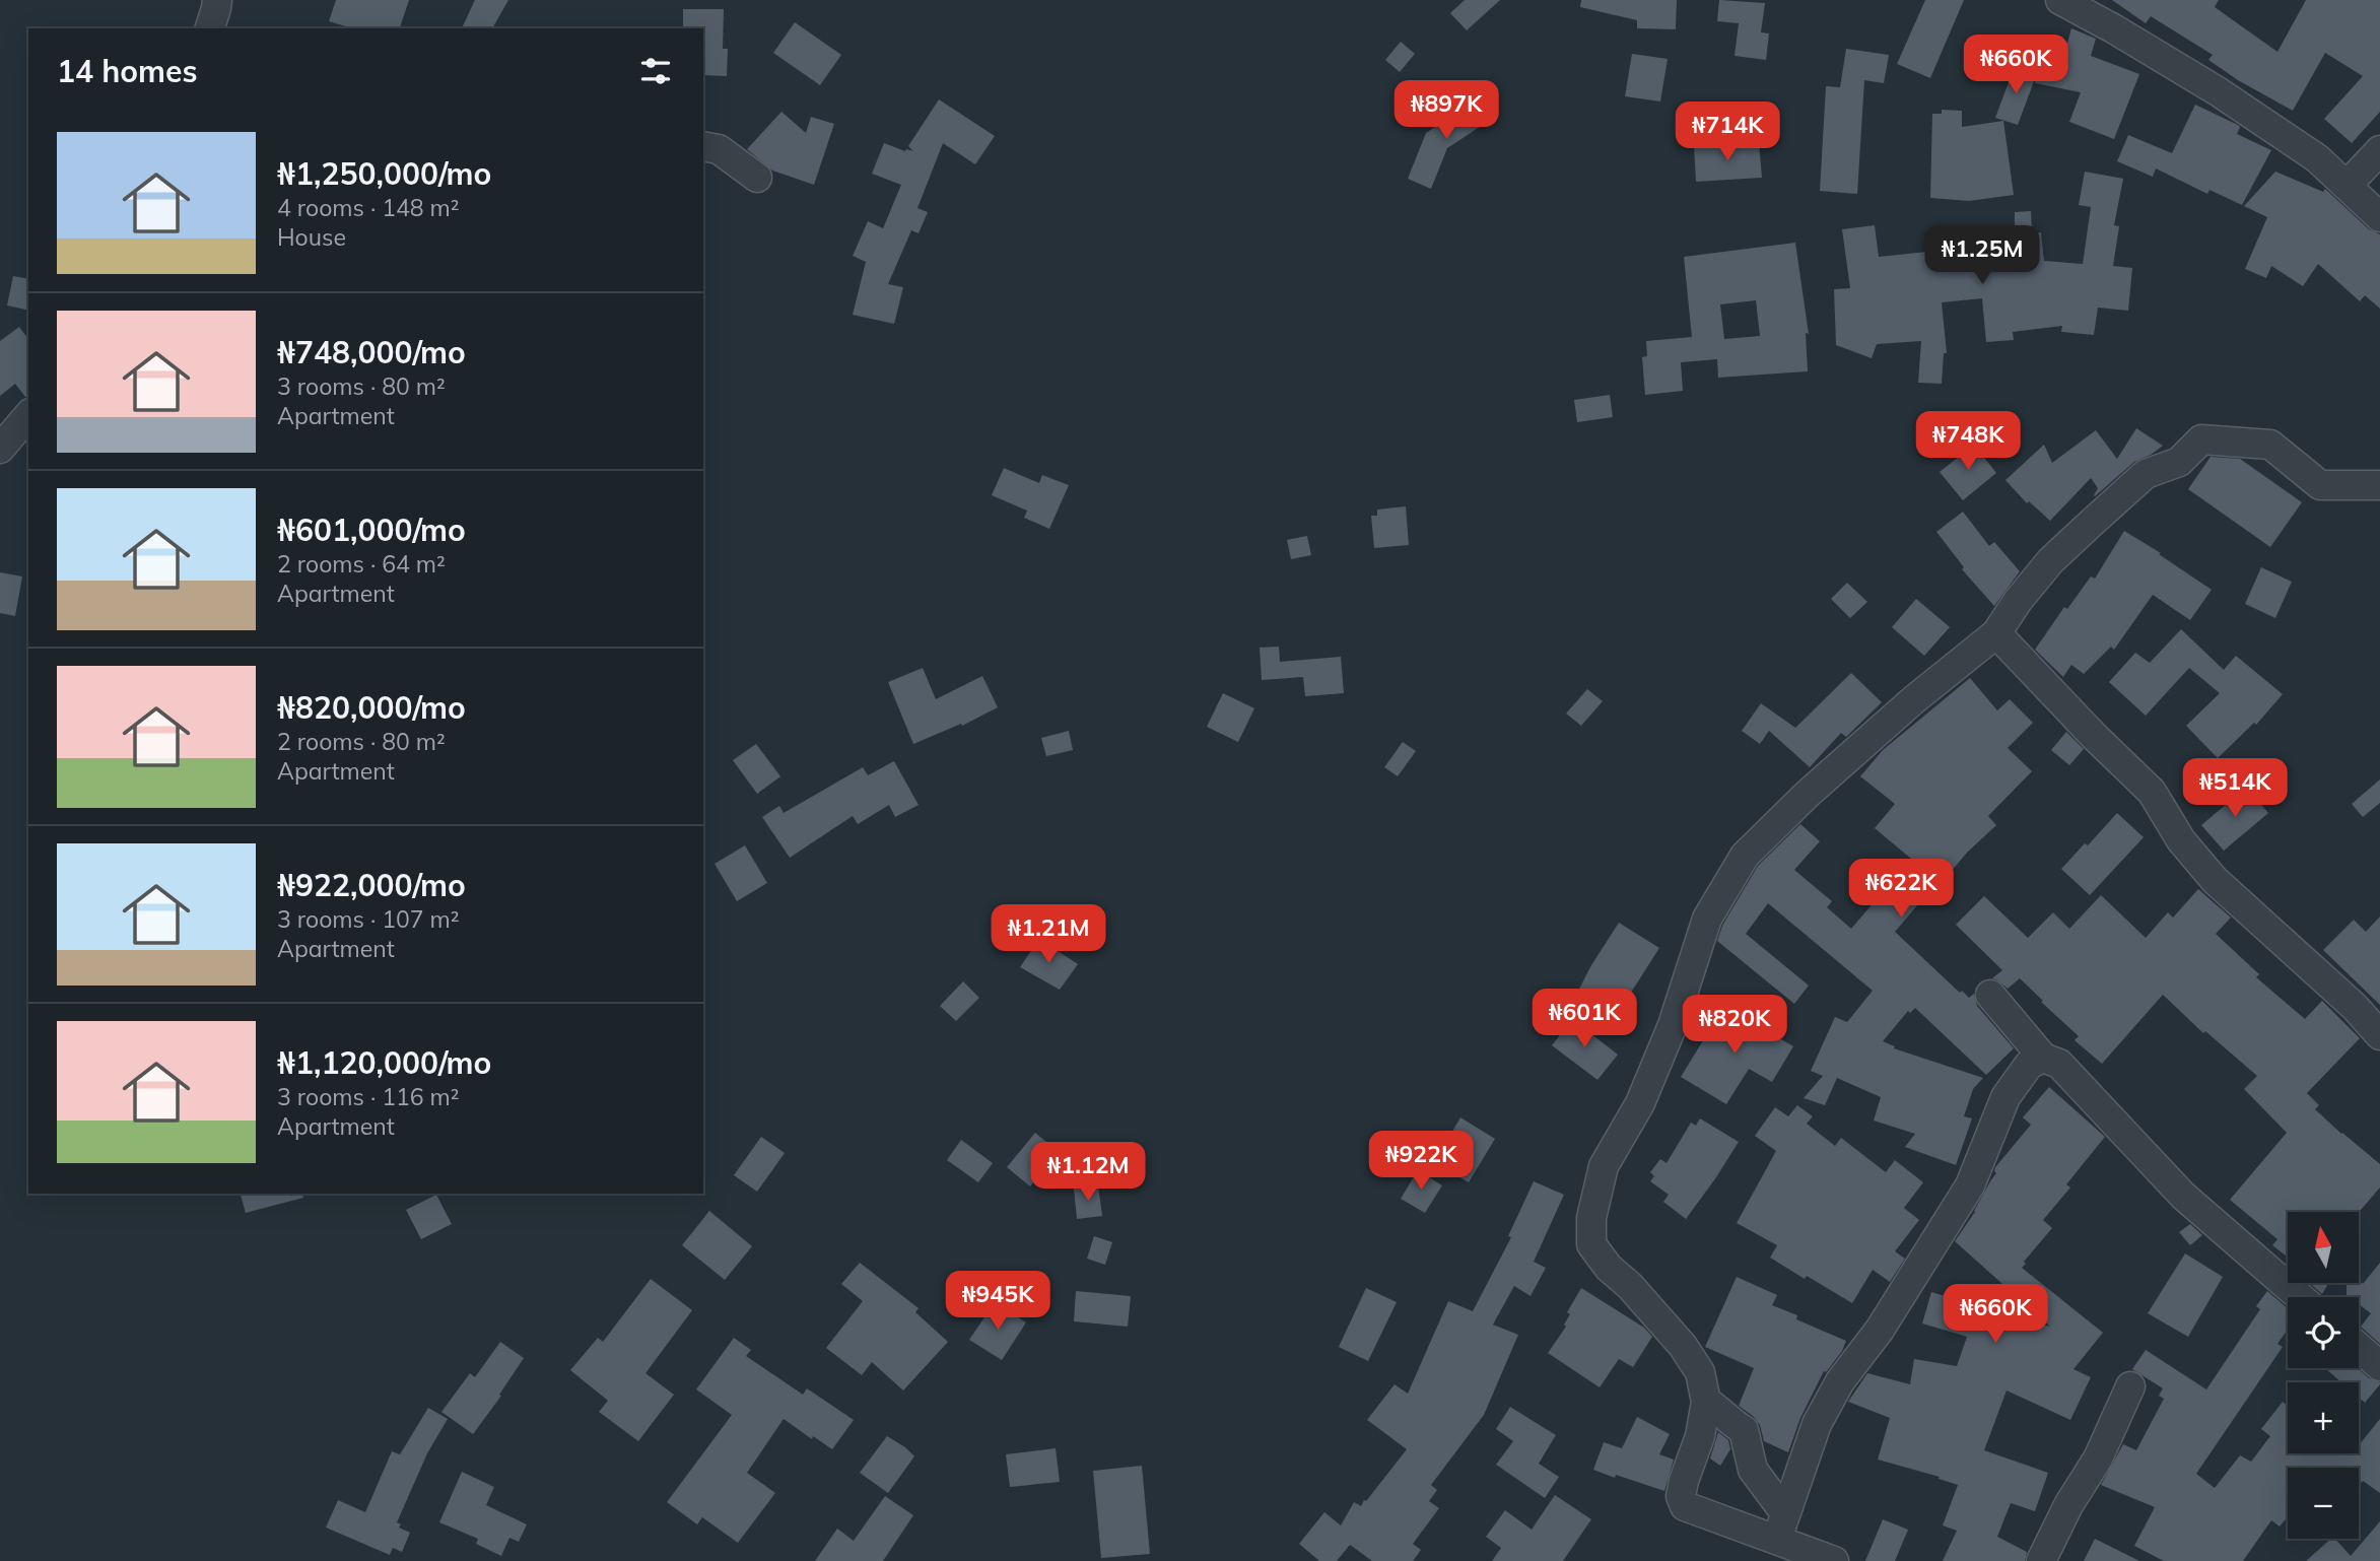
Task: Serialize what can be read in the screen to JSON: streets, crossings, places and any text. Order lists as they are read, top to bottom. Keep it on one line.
{"north":"top","page":{"heading":"14 homes","price":["₦660K","₦897K","₦714K","₦1.25M","₦748K","₦514K","₦622K","₦1.21M","₦601K","₦820K","₦922K","₦1.12M","₦945K","₦660K"],"list":[{"name":"₦1,250,000/mo","note":"4 rooms · 148 m² · House"},{"name":"₦748,000/mo","note":"3 rooms · 80 m² · Apartment"},{"name":"₦601,000/mo","note":"2 rooms · 64 m² · Apartment"},{"name":"₦820,000/mo","note":"2 rooms · 80 m² · Apartment"},{"name":"₦922,000/mo","note":"3 rooms · 107 m² · Apartment"},{"name":"₦1,120,000/mo","note":"3 rooms · 116 m² · Apartment"}],"map_buttons":["+","−"]}}
